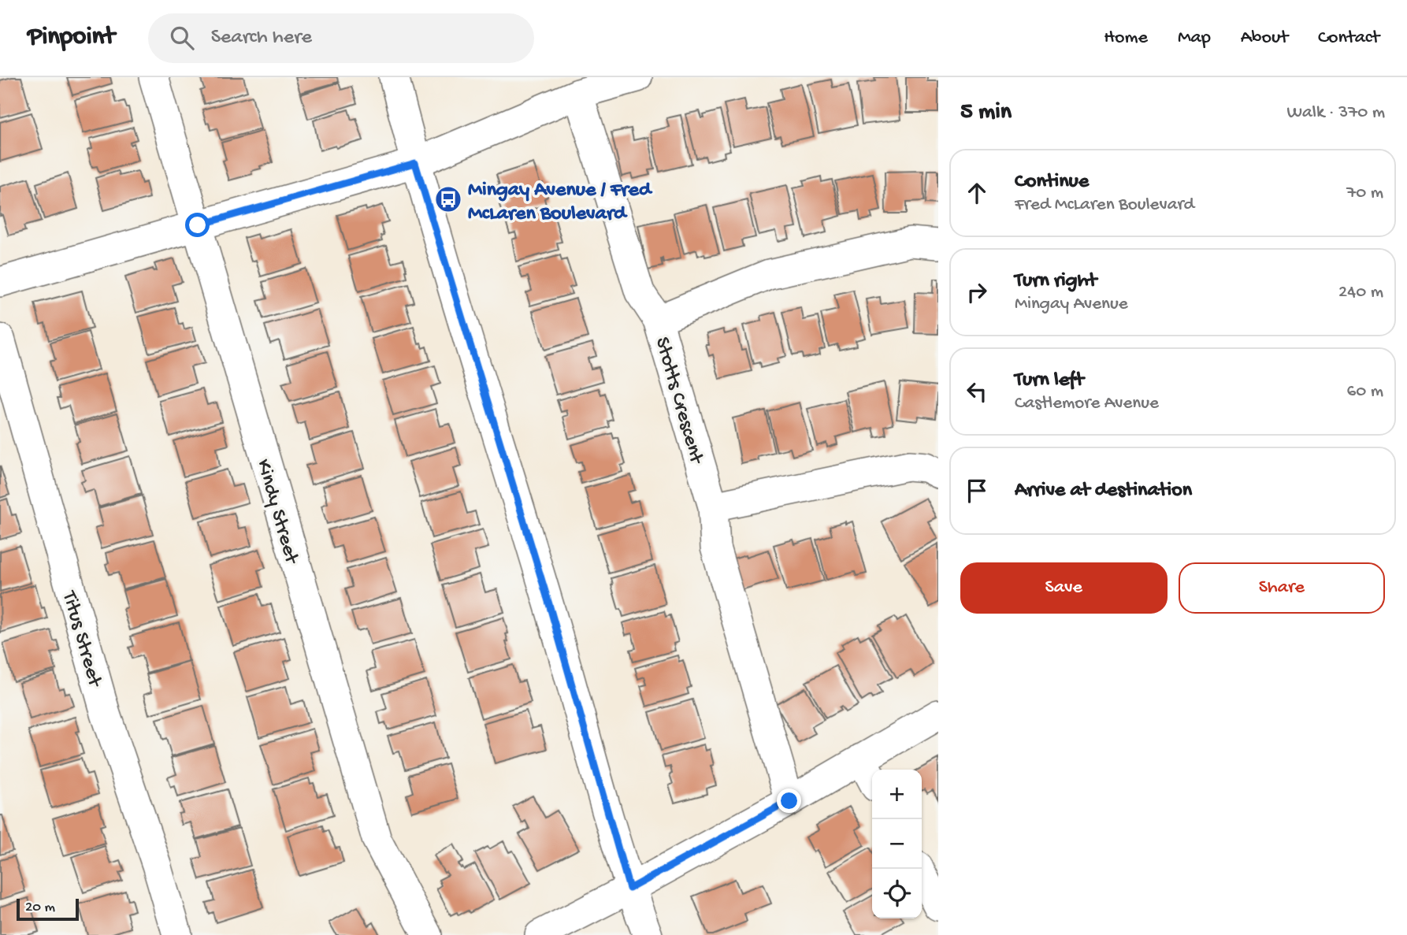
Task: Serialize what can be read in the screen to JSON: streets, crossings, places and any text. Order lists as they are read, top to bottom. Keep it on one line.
{"streets":{"street":["Stotts Crescent","Kindy Street","Titus Street"]},"places":{"bus stop":["Mingay Avenue / Fred McLaren Boulevard"]},"scale_bar":"20 m","page":{"header":"Pinpoint","search":"Search here","nav":["Home","Map","About","Contact"],"heading":["5 min","Walk · 370 m"],"list":[["Continue","Fred McLaren Boulevard","70 m"],["Turn right","Mingay Avenue","240 m"],["Turn left","Castlemore Avenue","60 m"],"Arrive at destination"],"buttons":["Save","Share"],"map_buttons":["+","−"],"scale":"20 m"}}
